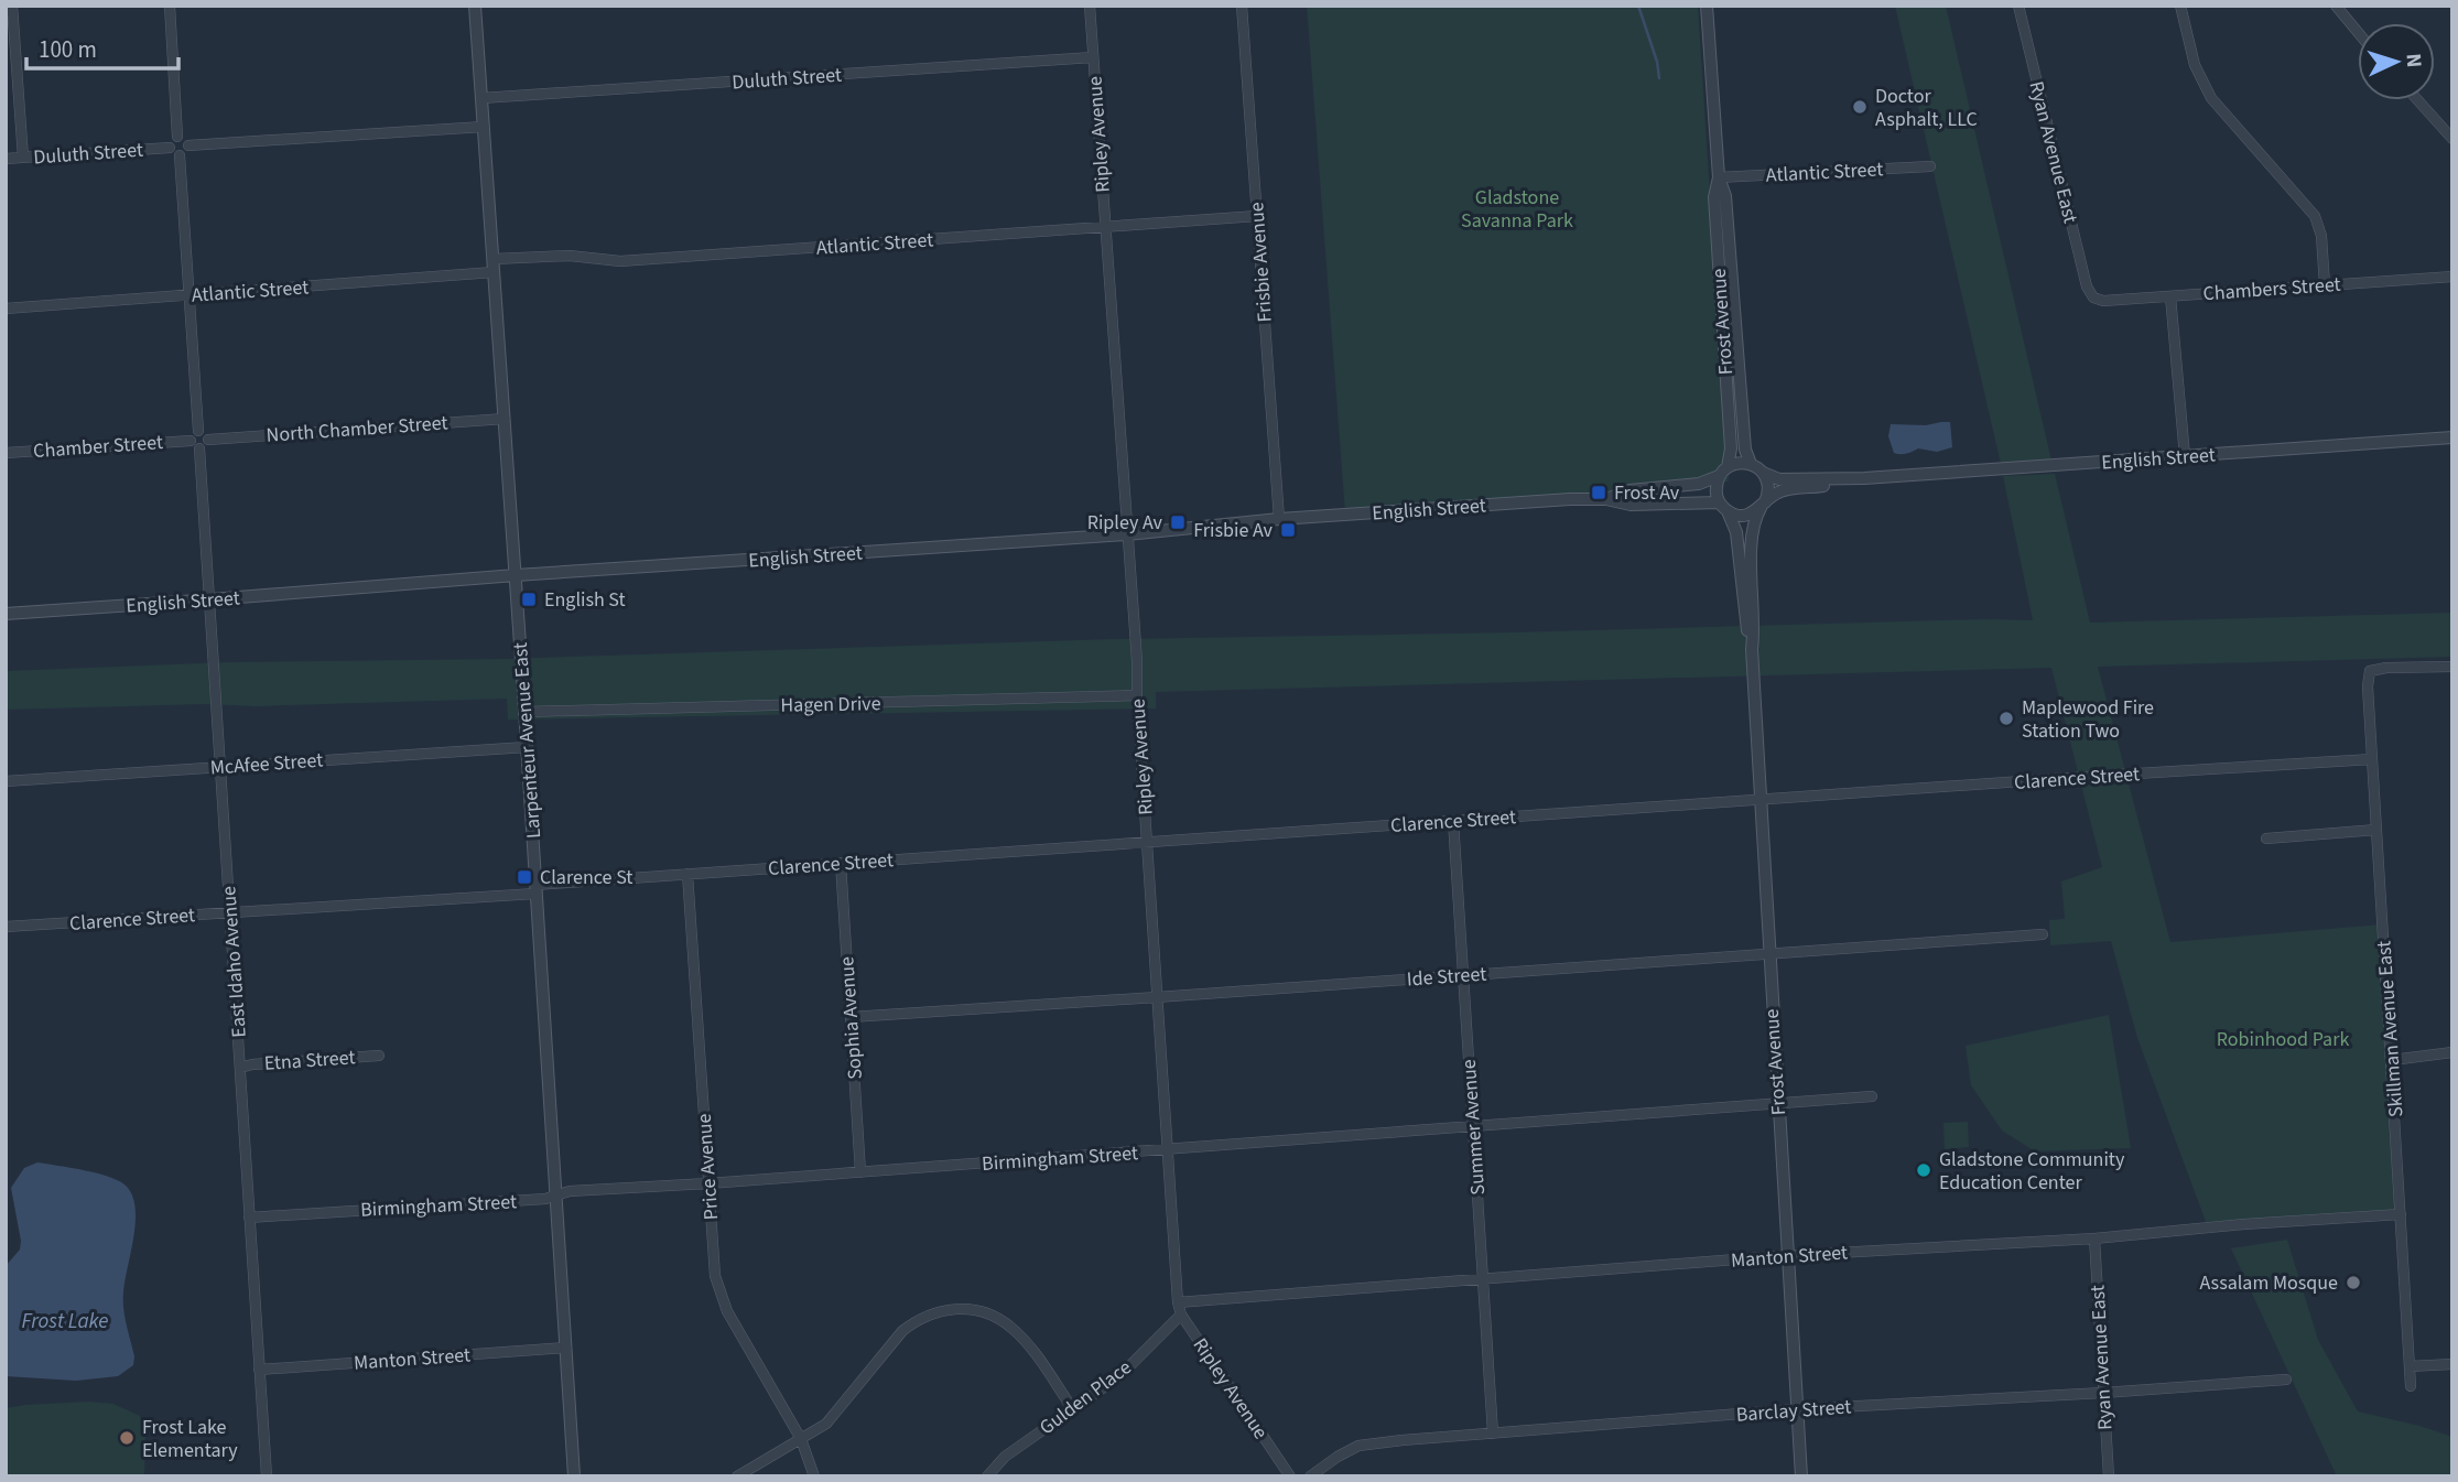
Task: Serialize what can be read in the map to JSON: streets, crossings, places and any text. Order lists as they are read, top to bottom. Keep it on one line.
{"streets":{"street":["Duluth Street","Ripley Avenue","Ryan Avenue East","Atlantic Street","Frisbie Avenue","Chambers Street","Frost Avenue","North Chamber Street","Chamber Street","English Street","Hagen Drive","Larpenteur Avenue East","McAfee Street","Clarence Street","East Idaho Avenue","Ide Street","Sophia Avenue","Skillman Avenue East","Etna Street","Summer Avenue","Birmingham Street","Price Avenue","Manton Street","Gulden Place","Barclay Street"]},"crossings":[["Duluth Street","Ripley Avenue"],["Duluth Street","Larpenteur Avenue East"],["Ripley Avenue","Atlantic Street"],["Ripley Avenue","English Street"],["Ripley Avenue","Hagen Drive"],["Ripley Avenue","Clarence Street"],["Ripley Avenue","Ide Street"],["Ripley Avenue","Birmingham Street"],["Ripley Avenue","Manton Street"],["Ripley Avenue","Gulden Place"],["Ryan Avenue East","Chambers Street"],["Ryan Avenue East","Manton Street"],["Ryan Avenue East","Barclay Street"],["Atlantic Street","Frisbie Avenue"],["Atlantic Street","Frost Avenue"],["Atlantic Street","Larpenteur Avenue East"],["Frisbie Avenue","English Street"],["Frost Avenue","English Street"],["Frost Avenue","Clarence Street"],["Frost Avenue","Ide Street"],["Frost Avenue","Birmingham Street"],["Frost Avenue","Manton Street"],["Frost Avenue","Barclay Street"],["North Chamber Street","Chamber Street"],["North Chamber Street","Larpenteur Avenue East"],["North Chamber Street","East Idaho Avenue"],["Chamber Street","East Idaho Avenue"],["English Street","Larpenteur Avenue East"],["English Street","East Idaho Avenue"],["Hagen Drive","Larpenteur Avenue East"],["Larpenteur Avenue East","McAfee Street"],["Larpenteur Avenue East","Clarence Street"],["Larpenteur Avenue East","Birmingham Street"],["Larpenteur Avenue East","Manton Street"],["McAfee Street","East Idaho Avenue"],["Clarence Street","East Idaho Avenue"],["Clarence Street","Sophia Avenue"],["Clarence Street","Skillman Avenue East"],["Clarence Street","Summer Avenue"],["Clarence Street","Price Avenue"],["East Idaho Avenue","Etna Street"],["East Idaho Avenue","Birmingham Street"],["East Idaho Avenue","Manton Street"],["Ide Street","Sophia Avenue"],["Ide Street","Summer Avenue"],["Sophia Avenue","Birmingham Street"],["Skillman Avenue East","Manton Street"],["Summer Avenue","Birmingham Street"],["Summer Avenue","Manton Street"],["Summer Avenue","Barclay Street"],["Birmingham Street","Price Avenue"]],"water":["Frost Lake"],"parks":["Gladstone Savanna Park","Robinhood Park"],"places":{"other":["Doctor Asphalt, LLC","Maplewood Fire Station Two","Gladstone Community Education Center","Assalam Mosque","Frost Lake Elementary"],"transit":["Frost Av","Ripley Av","Frisbie Av","English St","Clarence St"]},"scale_bar":"100 m","north":"right"}
